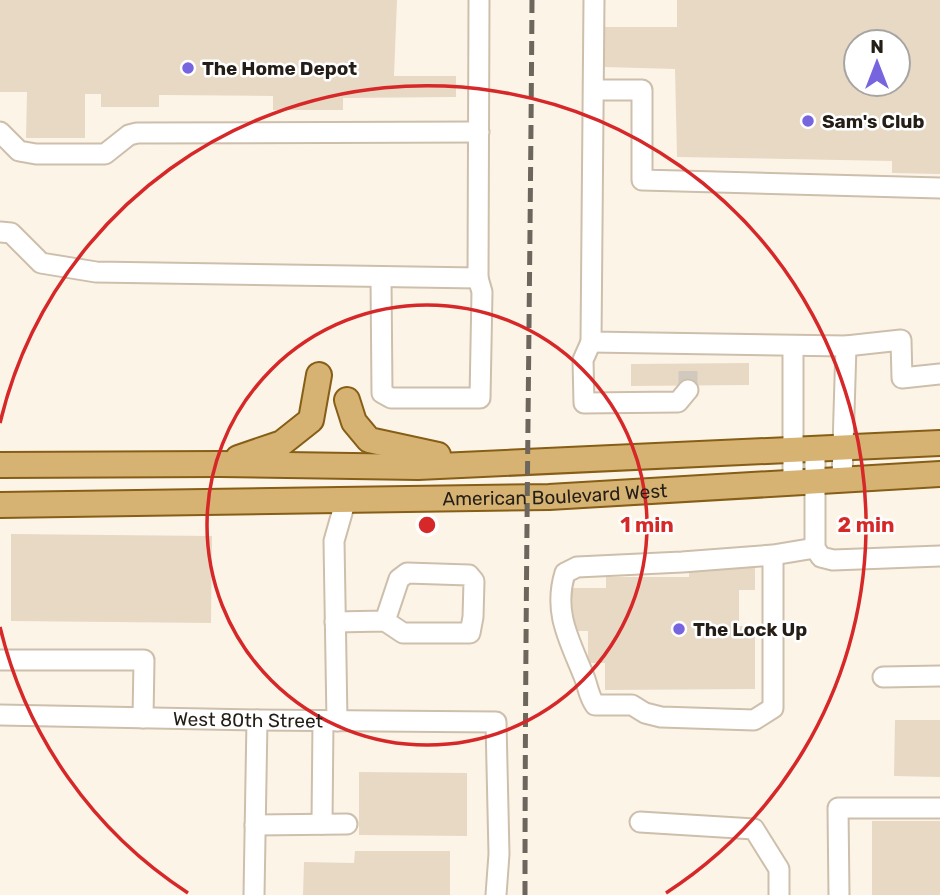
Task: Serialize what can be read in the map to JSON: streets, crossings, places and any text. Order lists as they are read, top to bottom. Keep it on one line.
{"streets":{"main road":["American Boulevard West"],"street":["West 80th Street"]},"places":["The Home Depot","Sam's Club","The Lock Up"],"north":"top","rings":["1 min","2 min"]}
